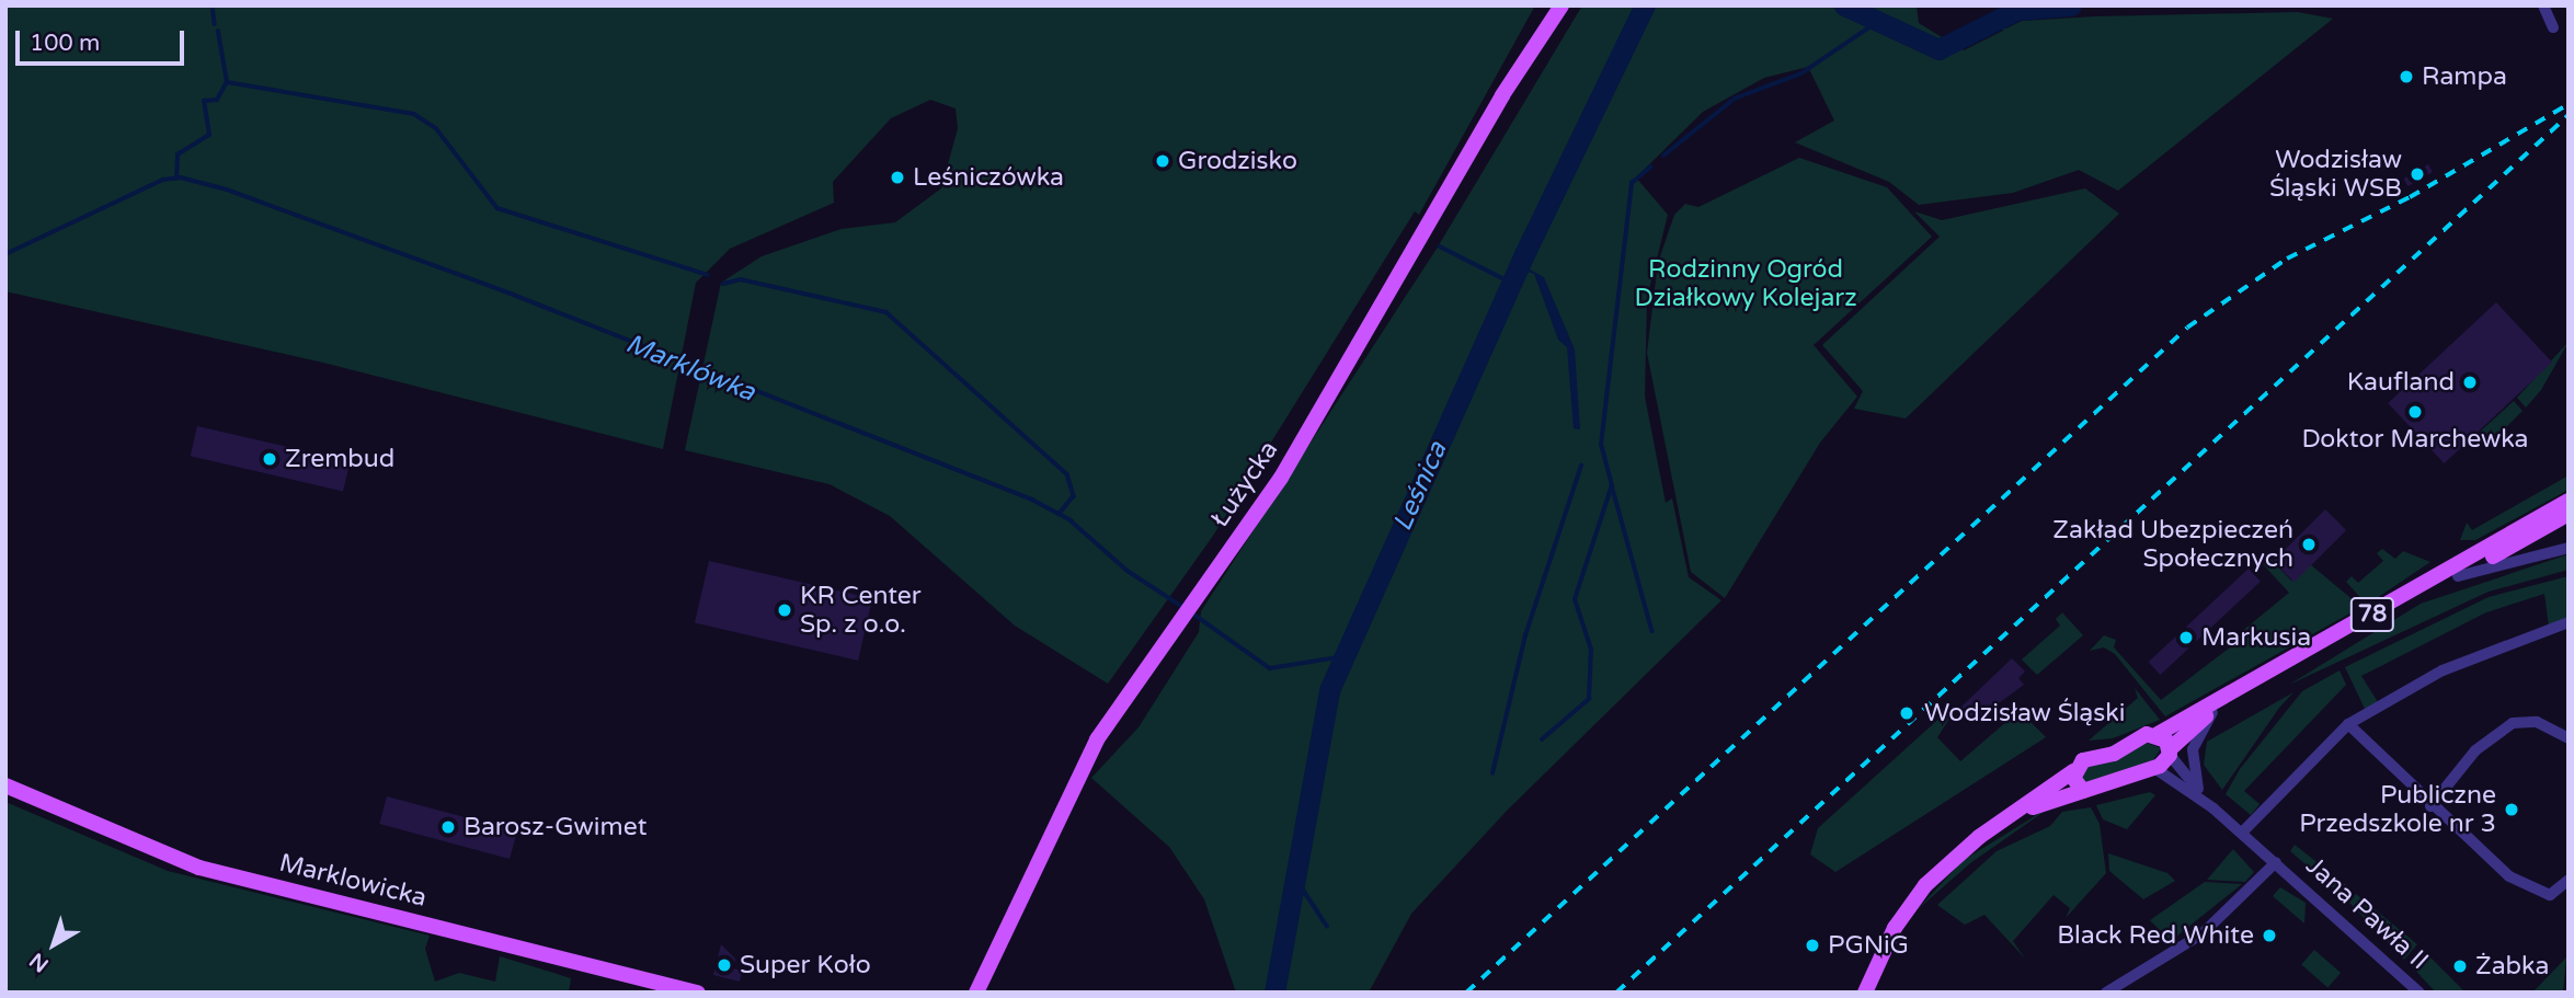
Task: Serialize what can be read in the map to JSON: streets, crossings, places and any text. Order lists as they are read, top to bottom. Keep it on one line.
{"streets":{"main road":["Łużycka","78","Marklowicka"],"street":["Jana Pawła II"]},"crossings":[["78","Jana Pawła II"]],"water":["Marklówka","Leśnica"],"parks":["Rodzinny Ogród Działkowy Kolejarz"],"places":["Rampa","Grodzisko","Wodzisław Śląski WSB","Leśniczówka","Kaufland","Doktor Marchewka","Zrembud","Zakład Ubezpieczeń Społecznych","KR Center Sp. z o.o.","Markusia","Wodzisław Śląski","Publiczne Przedszkole nr 3","Barosz-Gwimet","Black Red White","PGNiG","Super Koło","Żabka"],"scale_bar":"100 m","north":"bottom left"}
